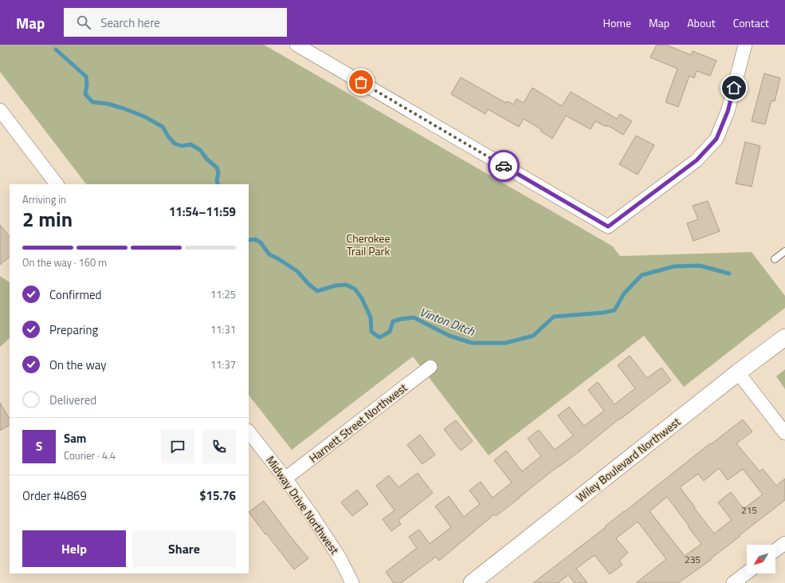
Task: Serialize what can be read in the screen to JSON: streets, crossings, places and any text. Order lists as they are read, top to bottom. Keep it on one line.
{"streets":{"street":["Harnett Street Northwest","Wiley Boulevard Northwest","Midway Drive Northwest"]},"crossings":[["Harnett Street Northwest","Midway Drive Northwest"]],"water":["Vinton Ditch"],"parks":["Cherokee Trail Park"],"house_numbers":["215","235"],"north":"bottom left","page":{"header":"Map","search":"Search here","nav":["Home","Map","About","Contact"],"heading":["2 min","Arriving in","11:54–11:59"],"panel":["Sam","Courier · 4.4","Order #4869","$15.76"],"bar":"On the way · 160 m","list":[["Confirmed","11:25"],["Preparing","11:31"],["On the way","11:37"],"Delivered"],"round":"S","buttons":["Help","Share"]}}
